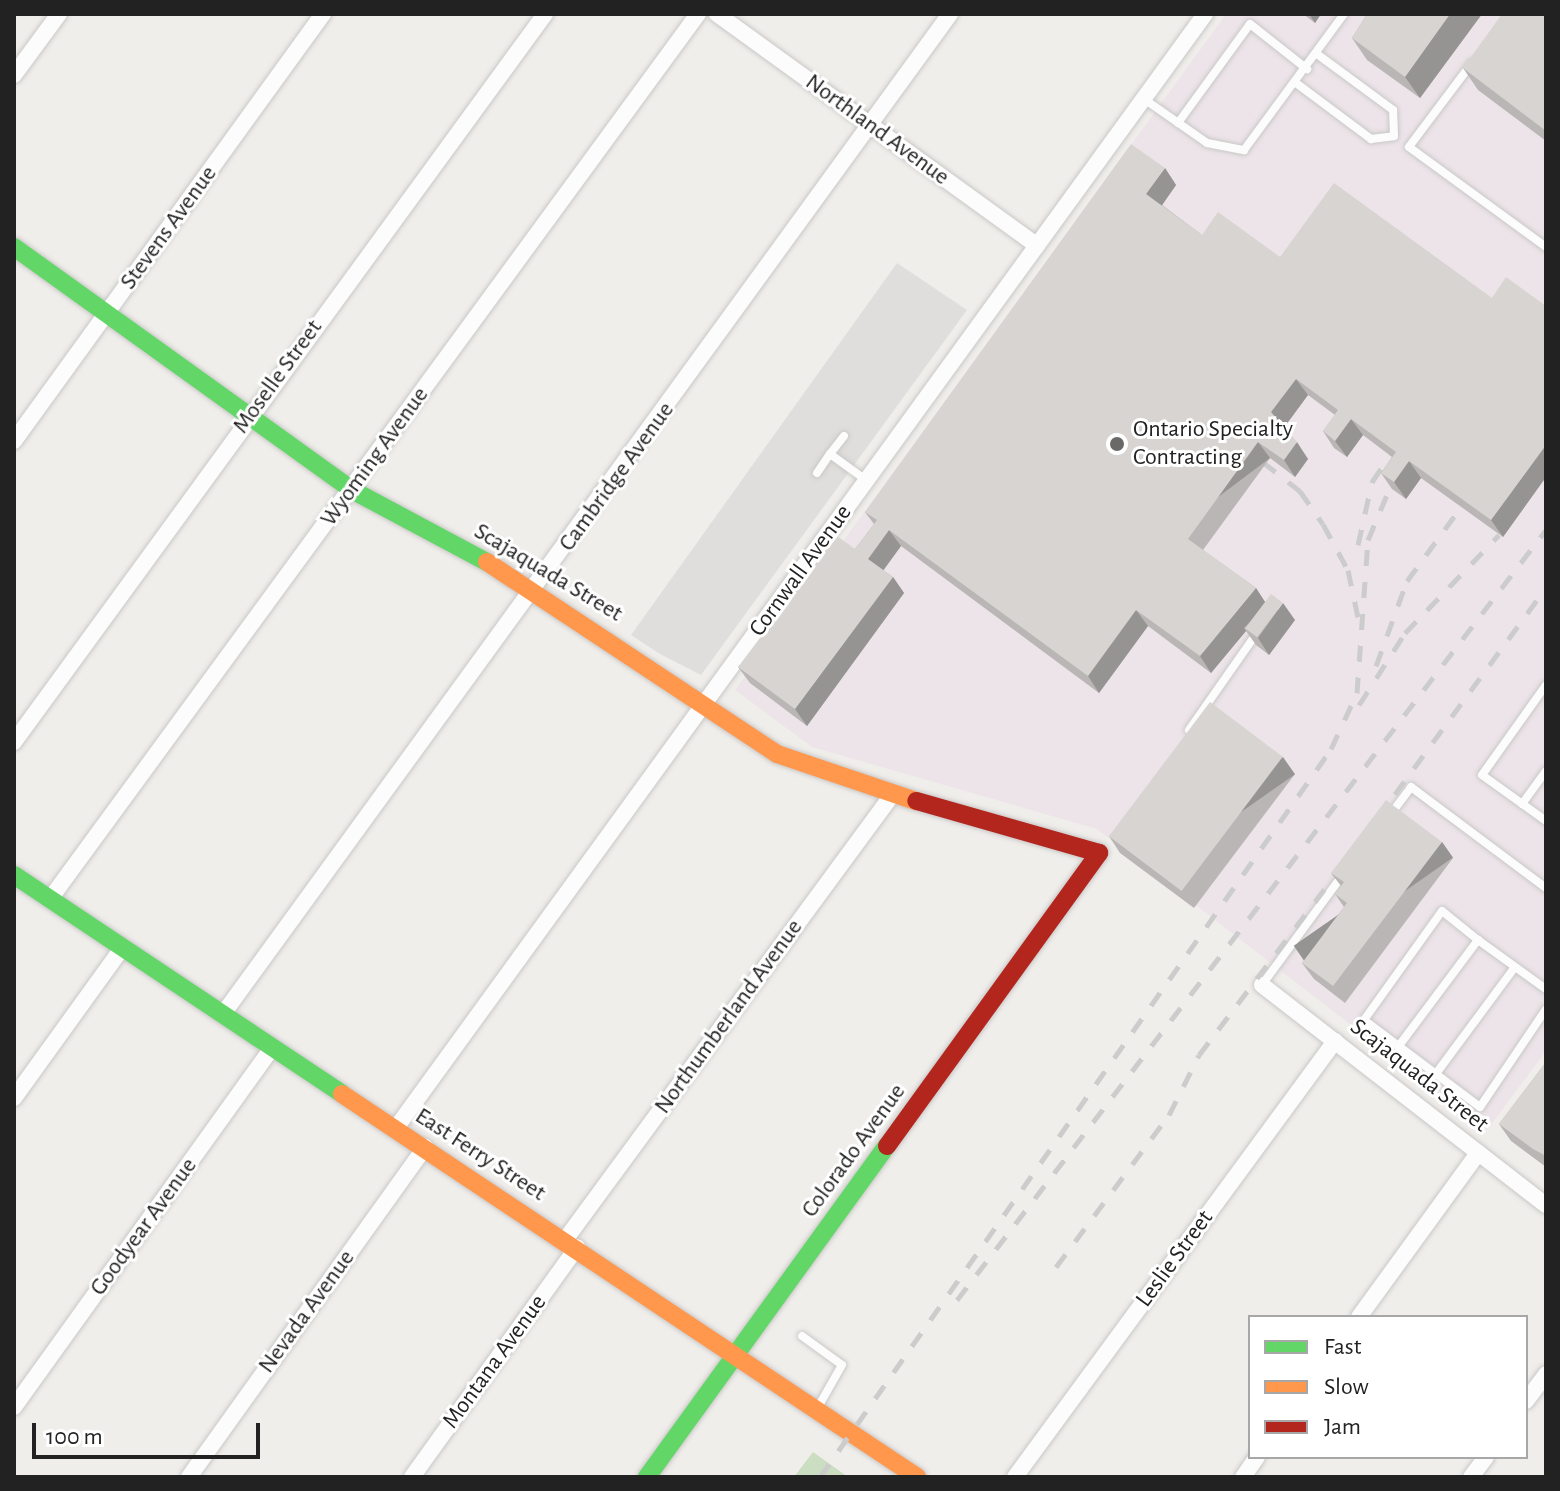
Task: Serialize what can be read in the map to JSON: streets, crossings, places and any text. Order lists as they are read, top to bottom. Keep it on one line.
{"streets":{"street":["Northland Avenue","Stevens Avenue","Moselle Street","Wyoming Avenue","Cambridge Avenue","Cornwall Avenue","Scajaquada Street","Northumberland Avenue","Colorado Avenue","East Ferry Street","Goodyear Avenue","Leslie Street","Nevada Avenue","Montana Avenue"]},"crossings":[["Northland Avenue","Cambridge Avenue"],["Northland Avenue","Cornwall Avenue"],["Stevens Avenue","Scajaquada Street"],["Moselle Street","Scajaquada Street"],["Wyoming Avenue","Scajaquada Street"],["Wyoming Avenue","East Ferry Street"],["Cambridge Avenue","Scajaquada Street"],["Cambridge Avenue","East Ferry Street"],["Cornwall Avenue","Scajaquada Street"],["Cornwall Avenue","East Ferry Street"],["Scajaquada Street","Northumberland Avenue"],["Scajaquada Street","Colorado Avenue"],["Scajaquada Street","Leslie Street"],["Northumberland Avenue","East Ferry Street"],["Northumberland Avenue","Montana Avenue"],["Colorado Avenue","East Ferry Street"],["East Ferry Street","Goodyear Avenue"],["East Ferry Street","Nevada Avenue"],["East Ferry Street","Montana Avenue"]],"places":["Ontario Specialty Contracting"],"legend":["Fast","Slow","Jam"],"scale_bar":"100 m"}
